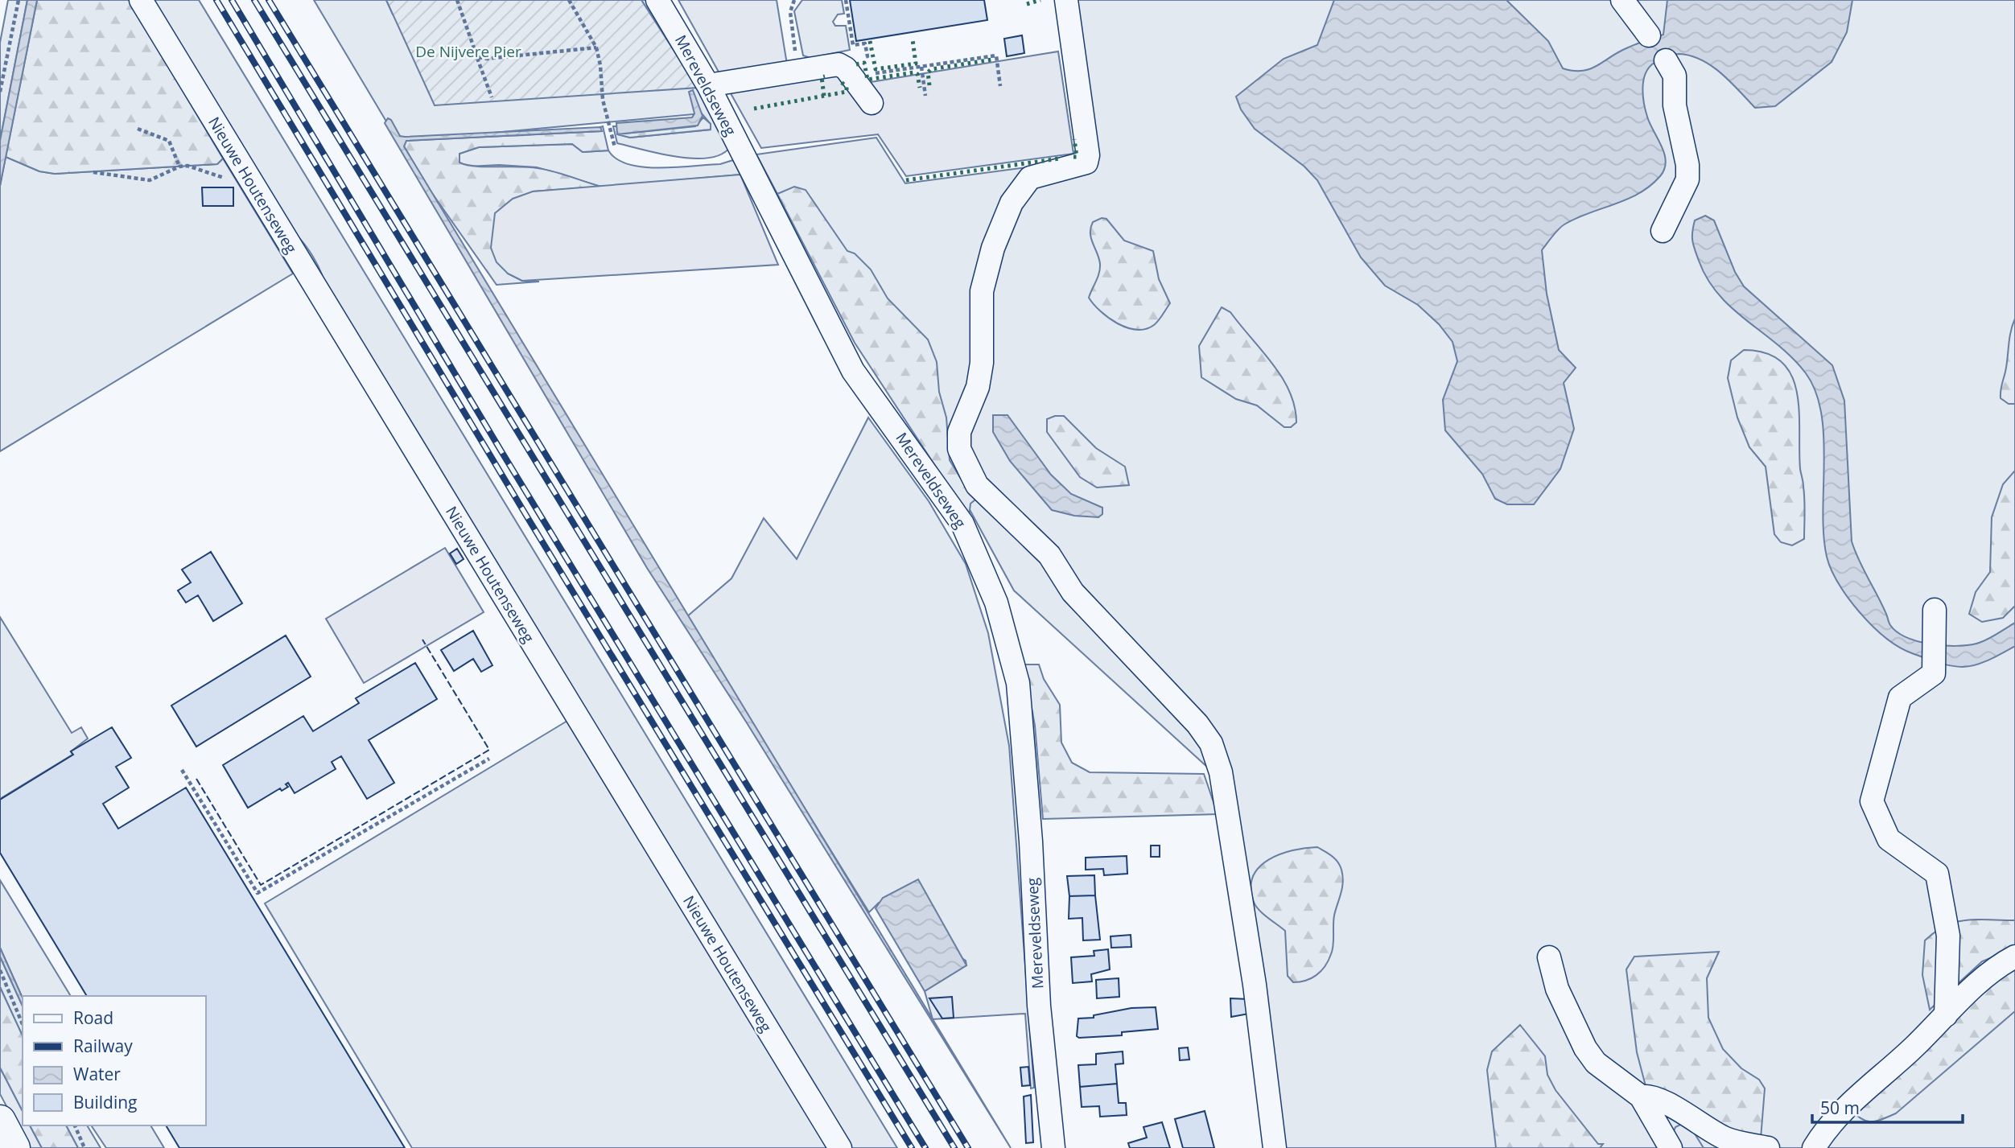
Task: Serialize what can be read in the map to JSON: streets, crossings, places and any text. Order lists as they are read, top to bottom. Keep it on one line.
{"streets":{"street":["Mereveldseweg","Nieuwe Houtenseweg"]},"parks":["De Nijvere Pier"],"legend":["Road","Railway","Water","Building"],"scale_bar":"50 m"}
